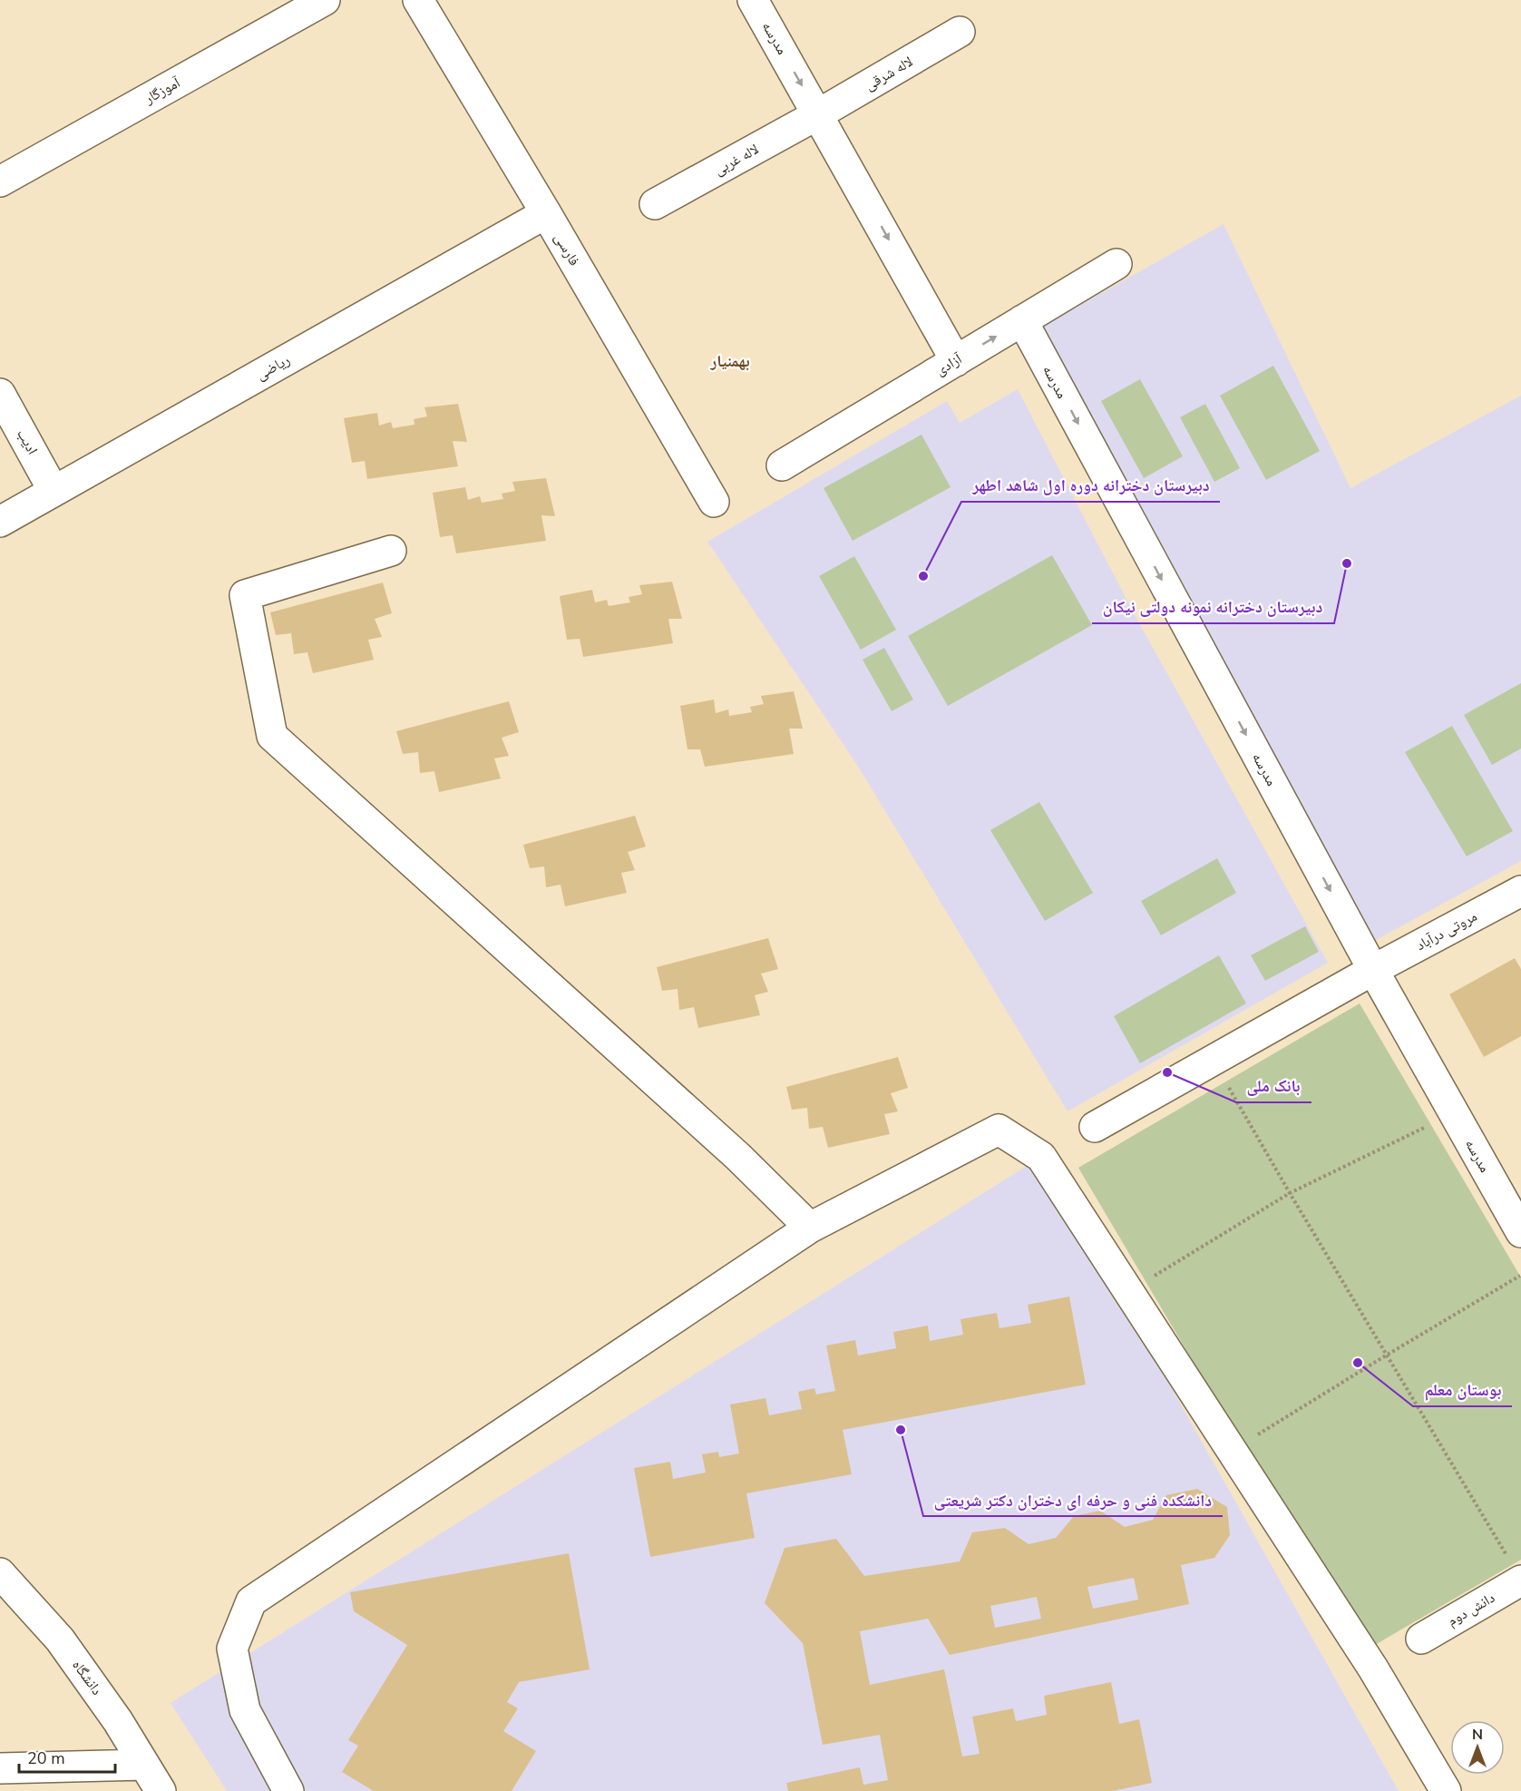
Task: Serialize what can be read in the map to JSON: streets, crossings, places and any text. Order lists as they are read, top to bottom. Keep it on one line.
{"streets":{"street":["مدرسه","لاله شرقی","آموزگار","لاله غربی","فارسی","آزادی","ریاضی","ادیب","مروتی درآباد","دانش دوم","دانشگاه"]},"crossings":[["مدرسه","لاله شرقی"],["مدرسه","لاله غربی"],["مدرسه","آزادی"],["مدرسه","مروتی درآباد"],["لاله شرقی","لاله غربی"],["فارسی","ریاضی"],["ریاضی","ادیب"]],"one_way":["مدرسه"],"districts":["بهمنیار"],"places":["دبيرستان دخترانه نمونه دولتی نيکان","دبیرستان دخترانه دوره اول شاهد اطهر","بانک ملی","بوستان معلم","دانشکده فنی و حرفه ای دختران دکتر شریعتی"],"scale_bar":"20 m","north":"top"}
